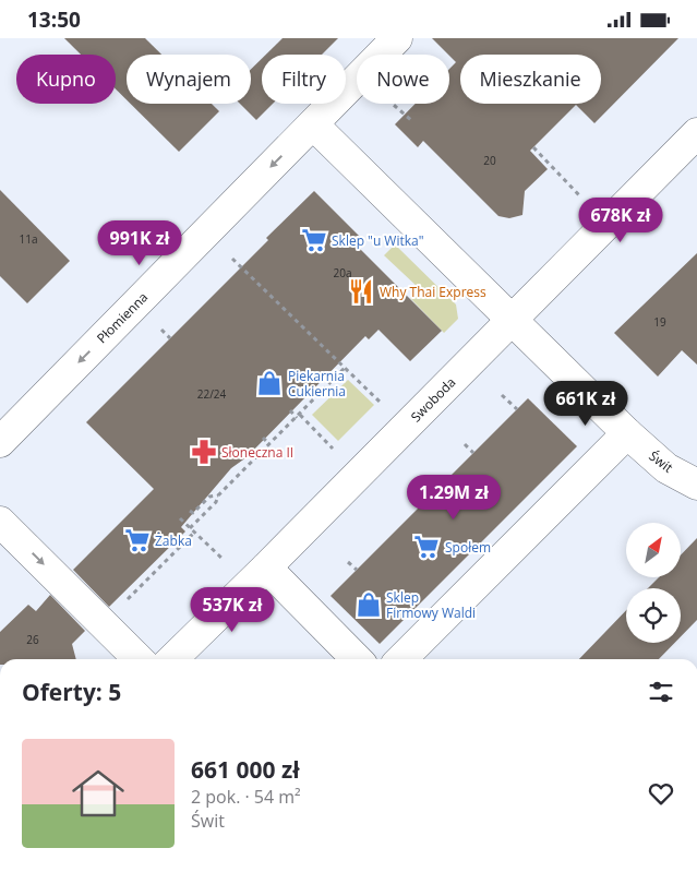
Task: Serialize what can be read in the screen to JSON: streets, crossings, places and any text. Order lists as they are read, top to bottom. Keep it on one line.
{"streets":{"street":["Płomienna","Swoboda","Świt"]},"crossings":[["Swoboda","Świt"]],"one_way":["Płomienna"],"places":{"supermarket":["Sklep \"u Witka\"","Żabka","Społem"],"restaurant":["Why Thai Express"],"shop":["Piekarnia Cukiernia","Sklep Firmowy Waldi"],"pharmacy":["Słoneczna II"]},"house_numbers":["20","11a","20a","19","22/24","26"],"north":"top right","page":{"status":"13:50","chip":["Kupno","Wynajem","Filtry","Nowe","Mieszkanie"],"price":["678K zł","991K zł","661K zł","1.29M zł","537K zł"],"heading":"Oferty: 5","list":[{"name":"661 000 zł","note":"2 pok. · 54 m² · Świt"}]}}
